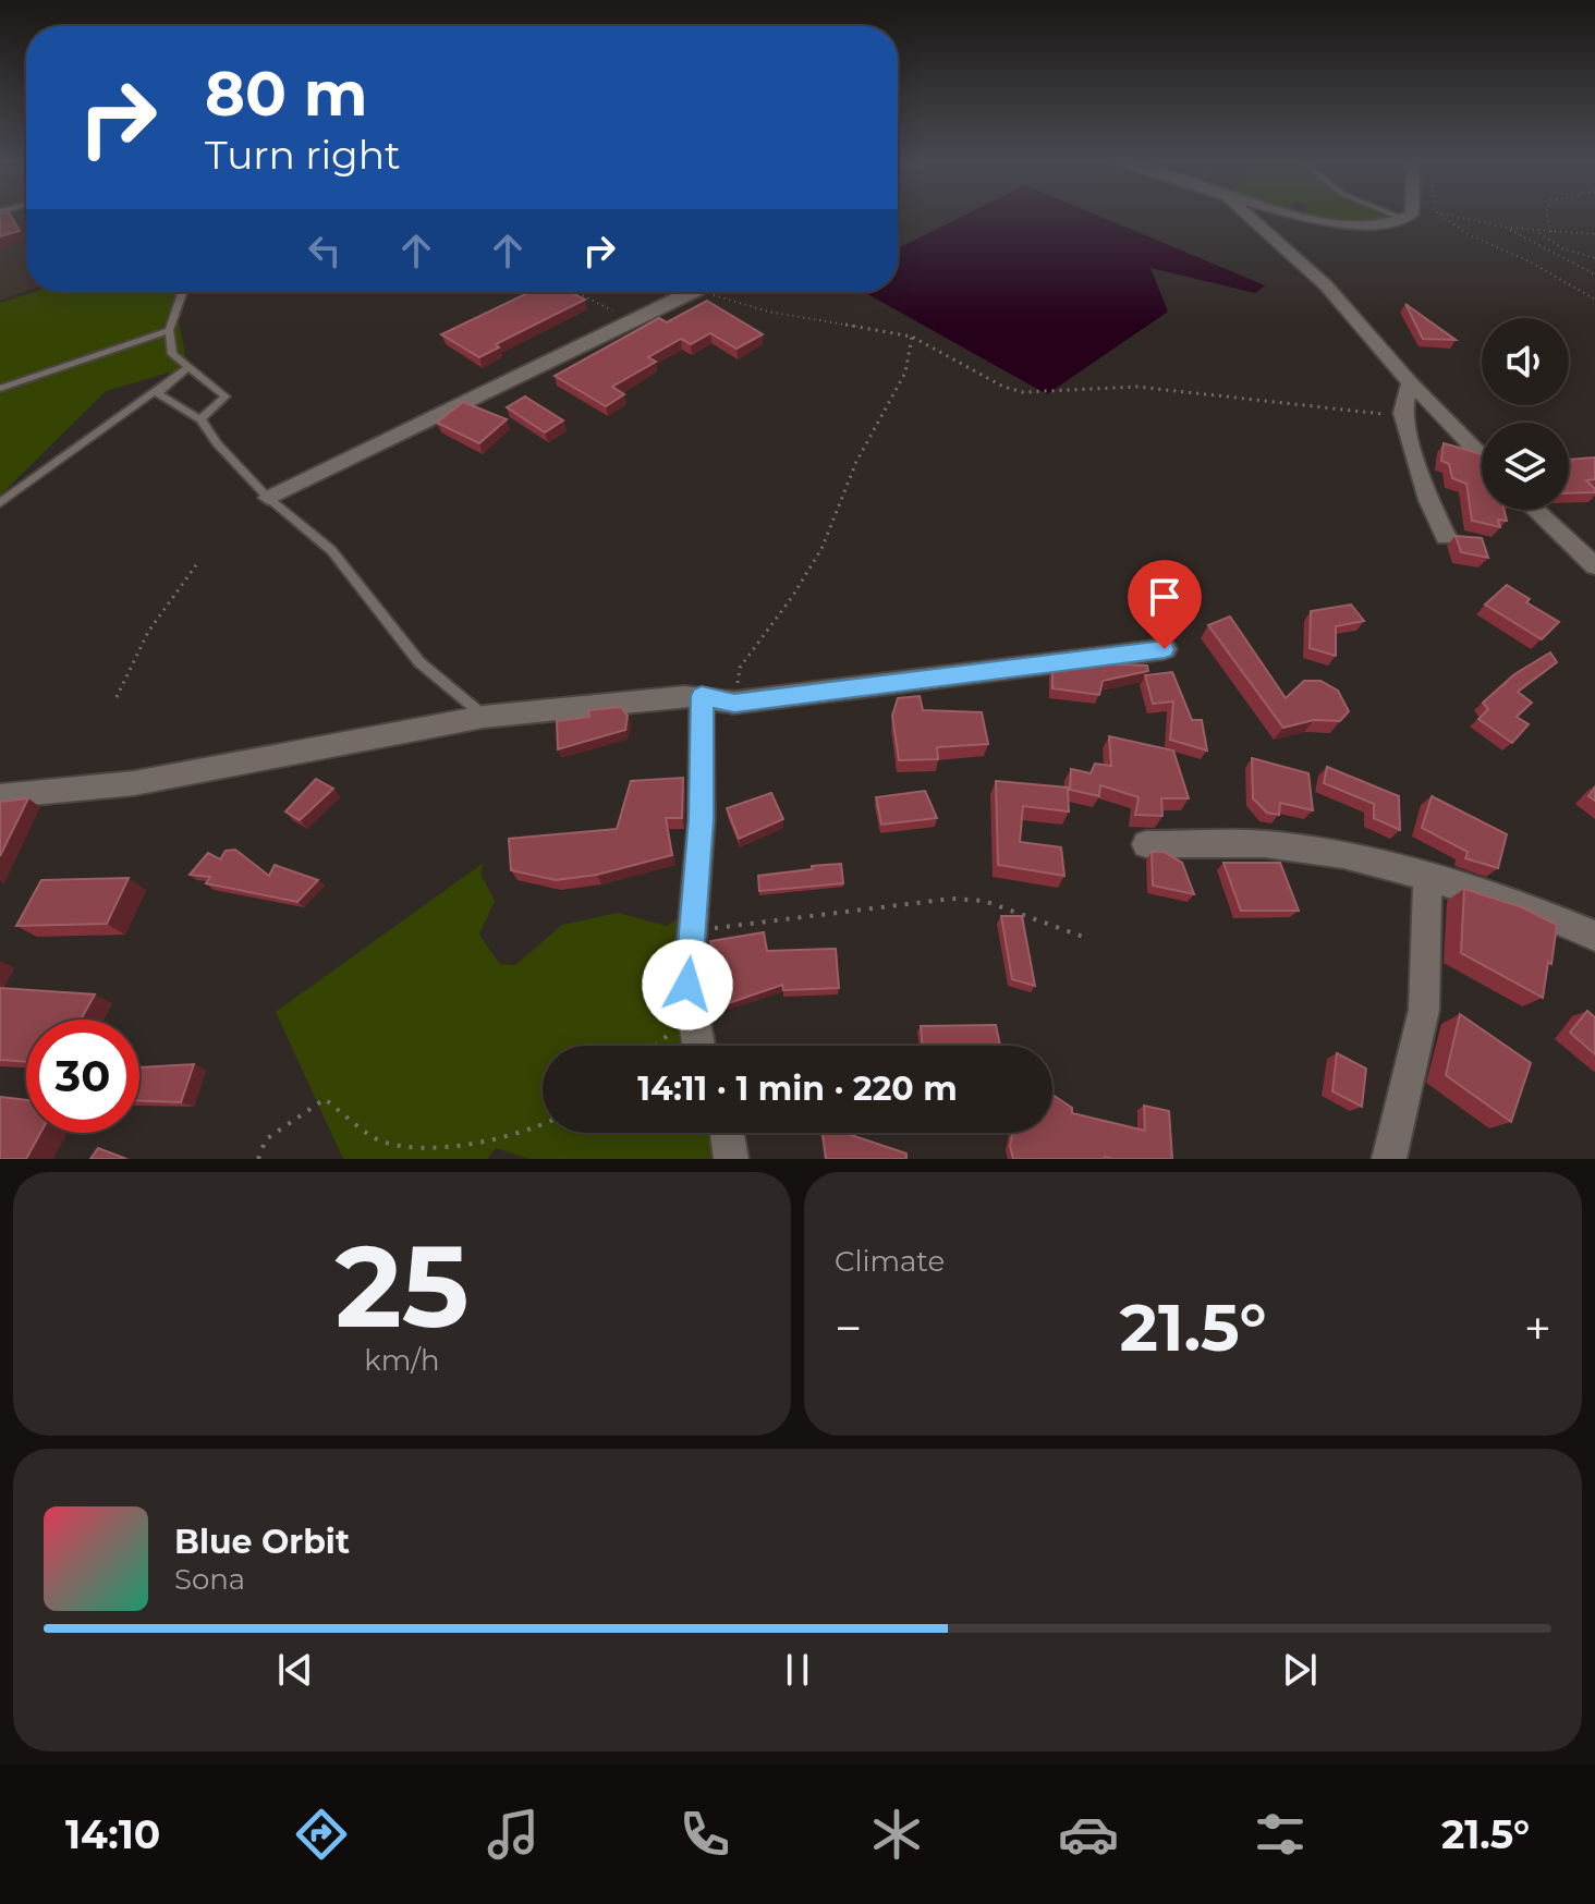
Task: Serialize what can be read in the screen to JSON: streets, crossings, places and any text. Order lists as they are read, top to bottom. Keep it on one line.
{"page":{"turn":["80 m","Turn right"],"limit":"30","trip":"14:11 · 1 min · 220 m","tile":[["25","km/h"],"Climate"],"heat":["−","21.5°","+"],"song":["Blue Orbit","Sona"],"tabs":["14:10","21.5°"]}}
